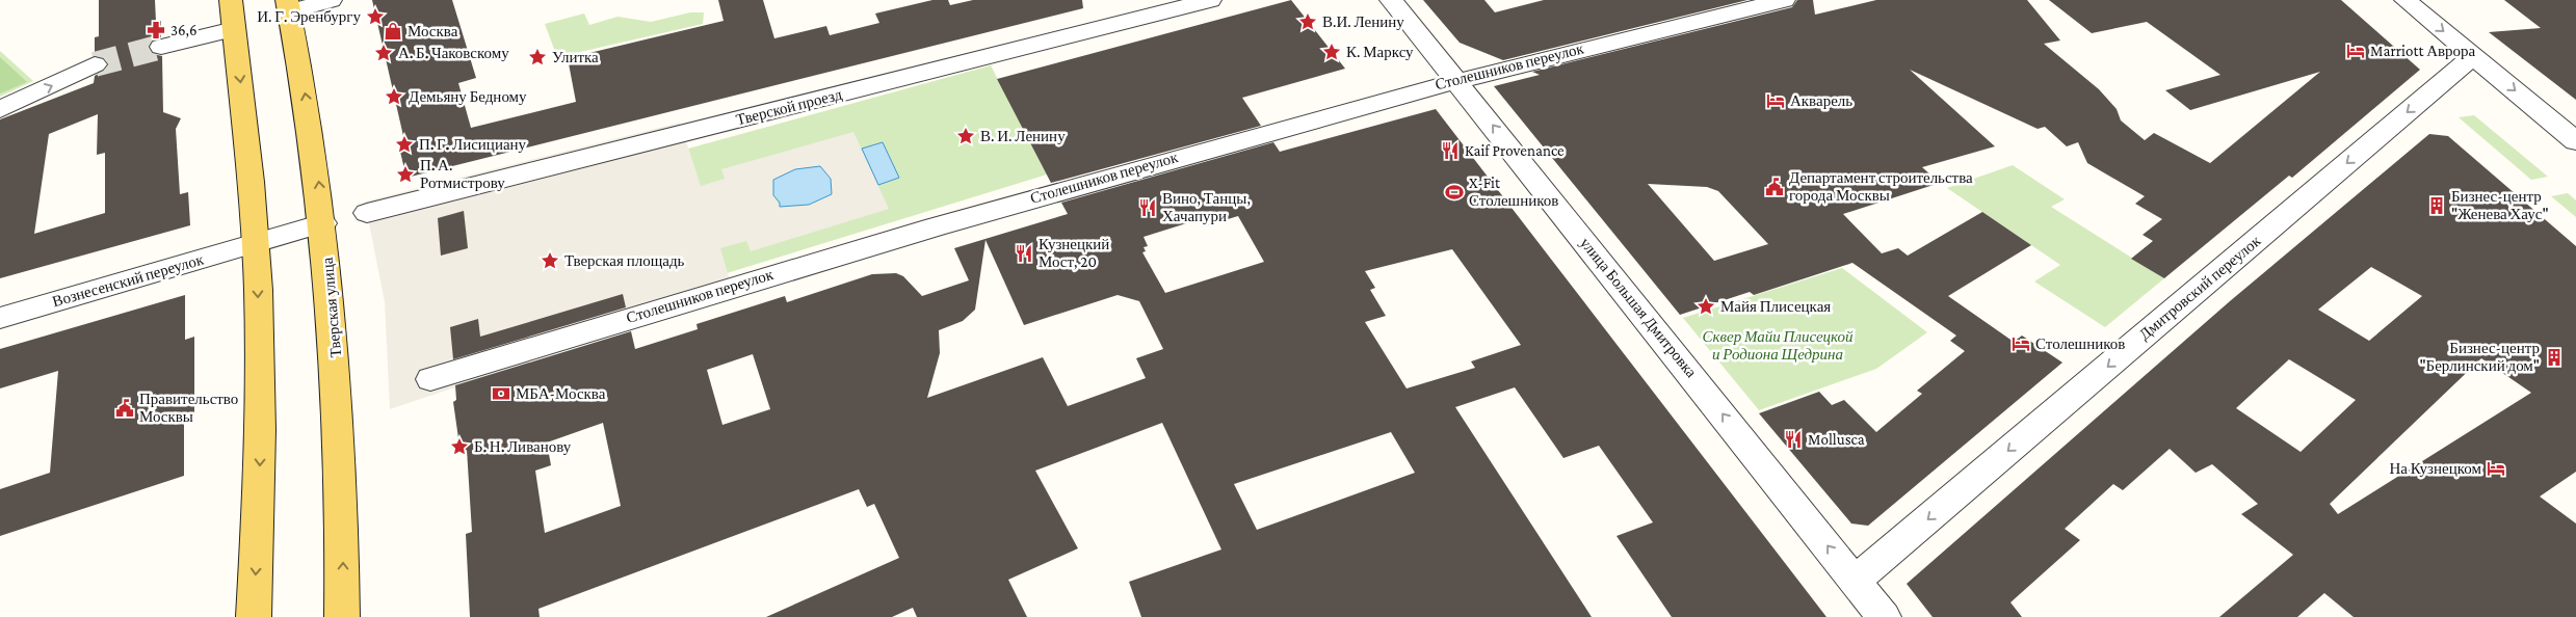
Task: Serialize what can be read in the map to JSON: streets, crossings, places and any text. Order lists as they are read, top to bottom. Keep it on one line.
{"streets":{"main road":["Тверская улица"],"street":["Столешников переулок","Тверской проезд","Вознесенский переулок","Дмитровский переулок","улица Большая Дмитровка"]},"crossings":[["Столешников переулок","улица Большая Дмитровка"],["Вознесенский переулок","Тверская улица"],["Дмитровский переулок","улица Большая Дмитровка"]],"one_way":["Дмитровский переулок","улица Большая Дмитровка"],"parks":["Сквер Майи Плисецкой и Родиона Щедрина"],"places":{"place":["И. Г. Эренбургу","В.И. Ленину","К. Марксу","А. Б. Чаковскому","Улитка","Демьяну Бедному","В. И. Ленину","П. Г. Лисициану","П. А. Ротмистрову","Тверская площадь","Майя Плисецкая","Б. Н. Ливанову"],"pharmacy":["36,6"],"shop":["Москва"],"hotel":["Marriott Аврора","Акварель","Столешников","На Кузнецком"],"restaurant":["Kaif Provenance","Вино, Танцы, Хачапури","Кузнецкий Мост, 20","Mollusca"],"public building":["Департамент строительства города Москвы","Правительство Москвы"],"sports":["X-Fit Столешников"],"building":["Бизнес-центр \"Женева Хаус\"","Бизнес-центр \"Берлинский дом\""],"bank":["МБА-Москва"]}}
